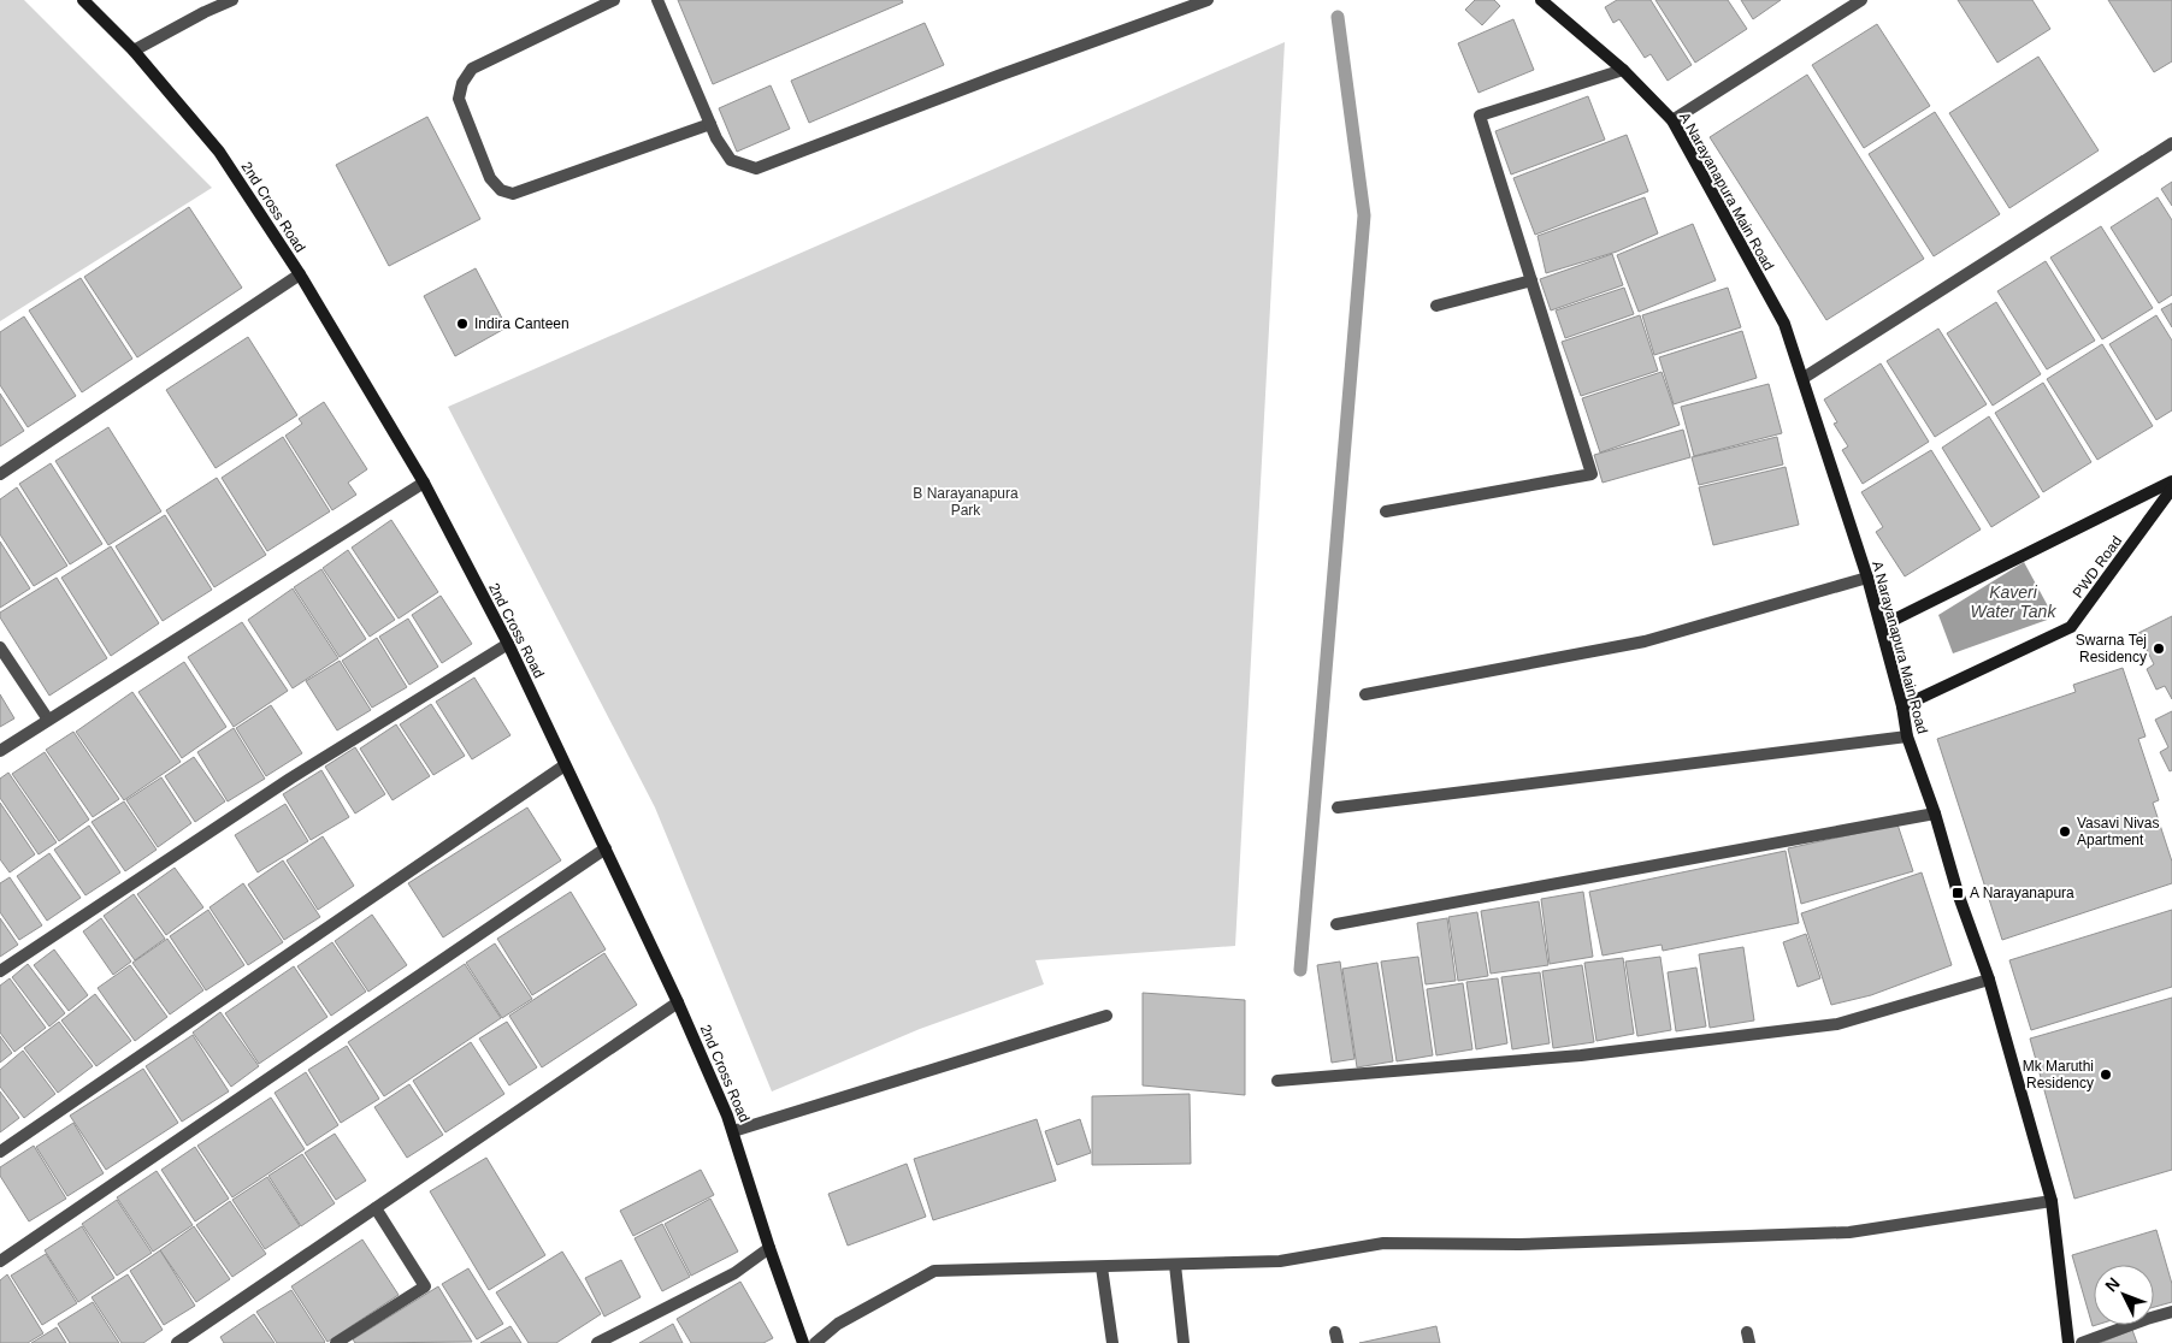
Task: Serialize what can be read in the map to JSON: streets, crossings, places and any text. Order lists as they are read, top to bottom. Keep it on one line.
{"streets":{"street":["A Narayanapura Main Road","2nd Cross Road","PWD Road"]},"crossings":[["A Narayanapura Main Road","PWD Road"]],"water":["Kaveri Water Tank"],"parks":["B Narayanapura Park"],"places":{"other":["Indira Canteen","Swarna Tej Residency","Vasavi Nivas Apartment","Mk Maruthi Residency"],"transit":["A Narayanapura"]},"north":"top left"}
